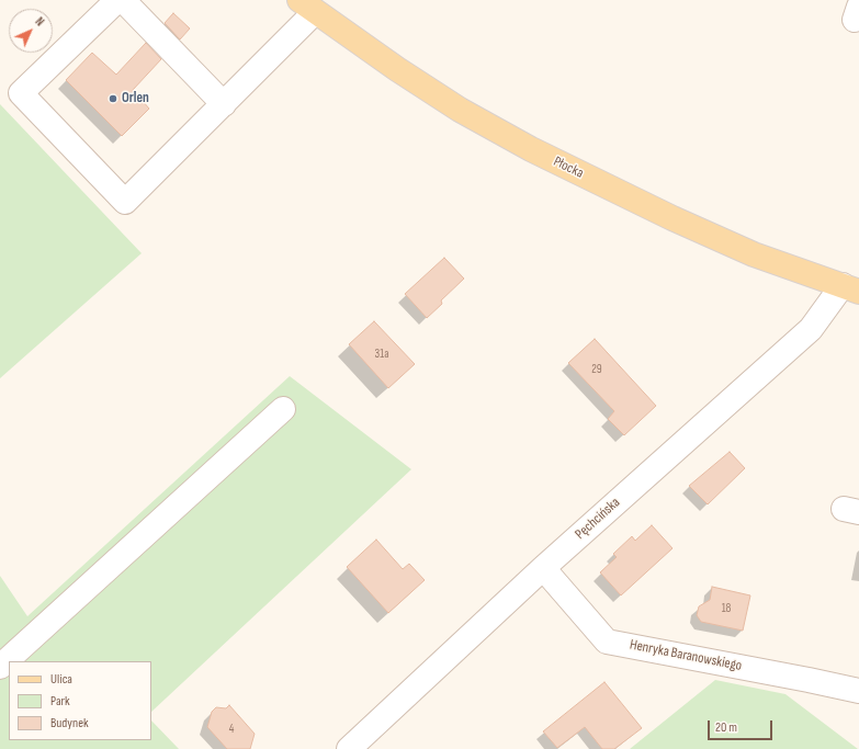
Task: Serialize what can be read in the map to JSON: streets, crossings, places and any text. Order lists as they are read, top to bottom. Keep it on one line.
{"streets":{"main road":["Płocka"],"street":["Pęchcińska","Henryka Baranowskiego"]},"crossings":[["Płocka","Pęchcińska"],["Pęchcińska","Henryka Baranowskiego"]],"places":["Orlen"],"house_numbers":["31a","29","18","4"],"legend":["Ulica","Park","Budynek"],"scale_bar":"20 m","north":"top right"}
